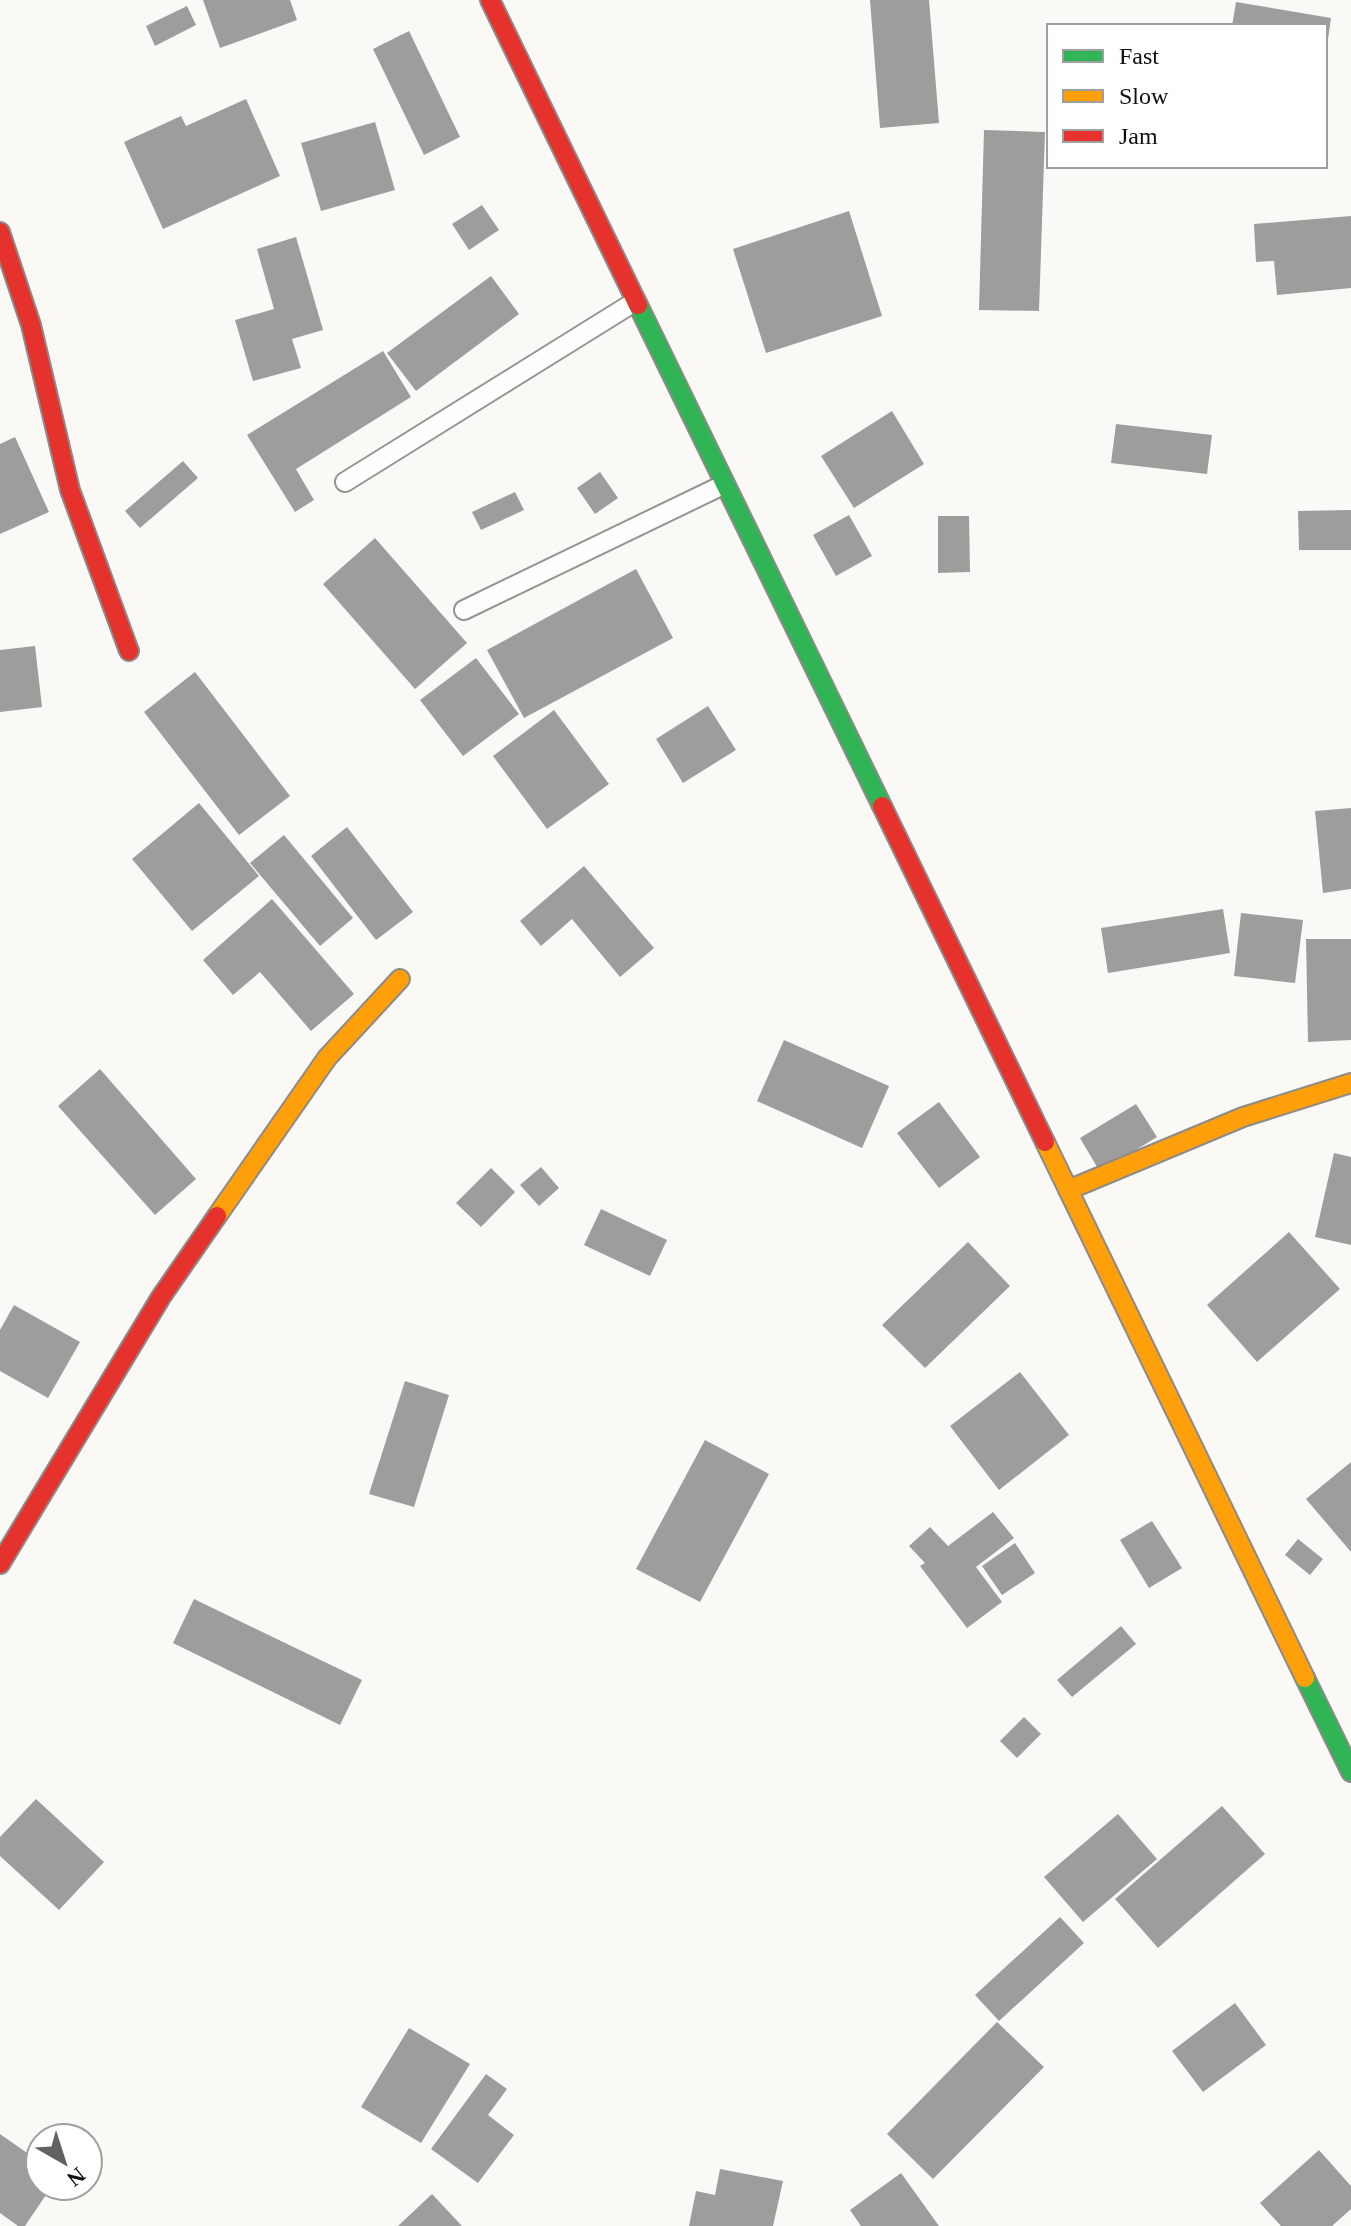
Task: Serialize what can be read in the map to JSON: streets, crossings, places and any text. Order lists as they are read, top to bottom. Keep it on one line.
{"legend":["Fast","Slow","Jam"],"north":"bottom right"}
